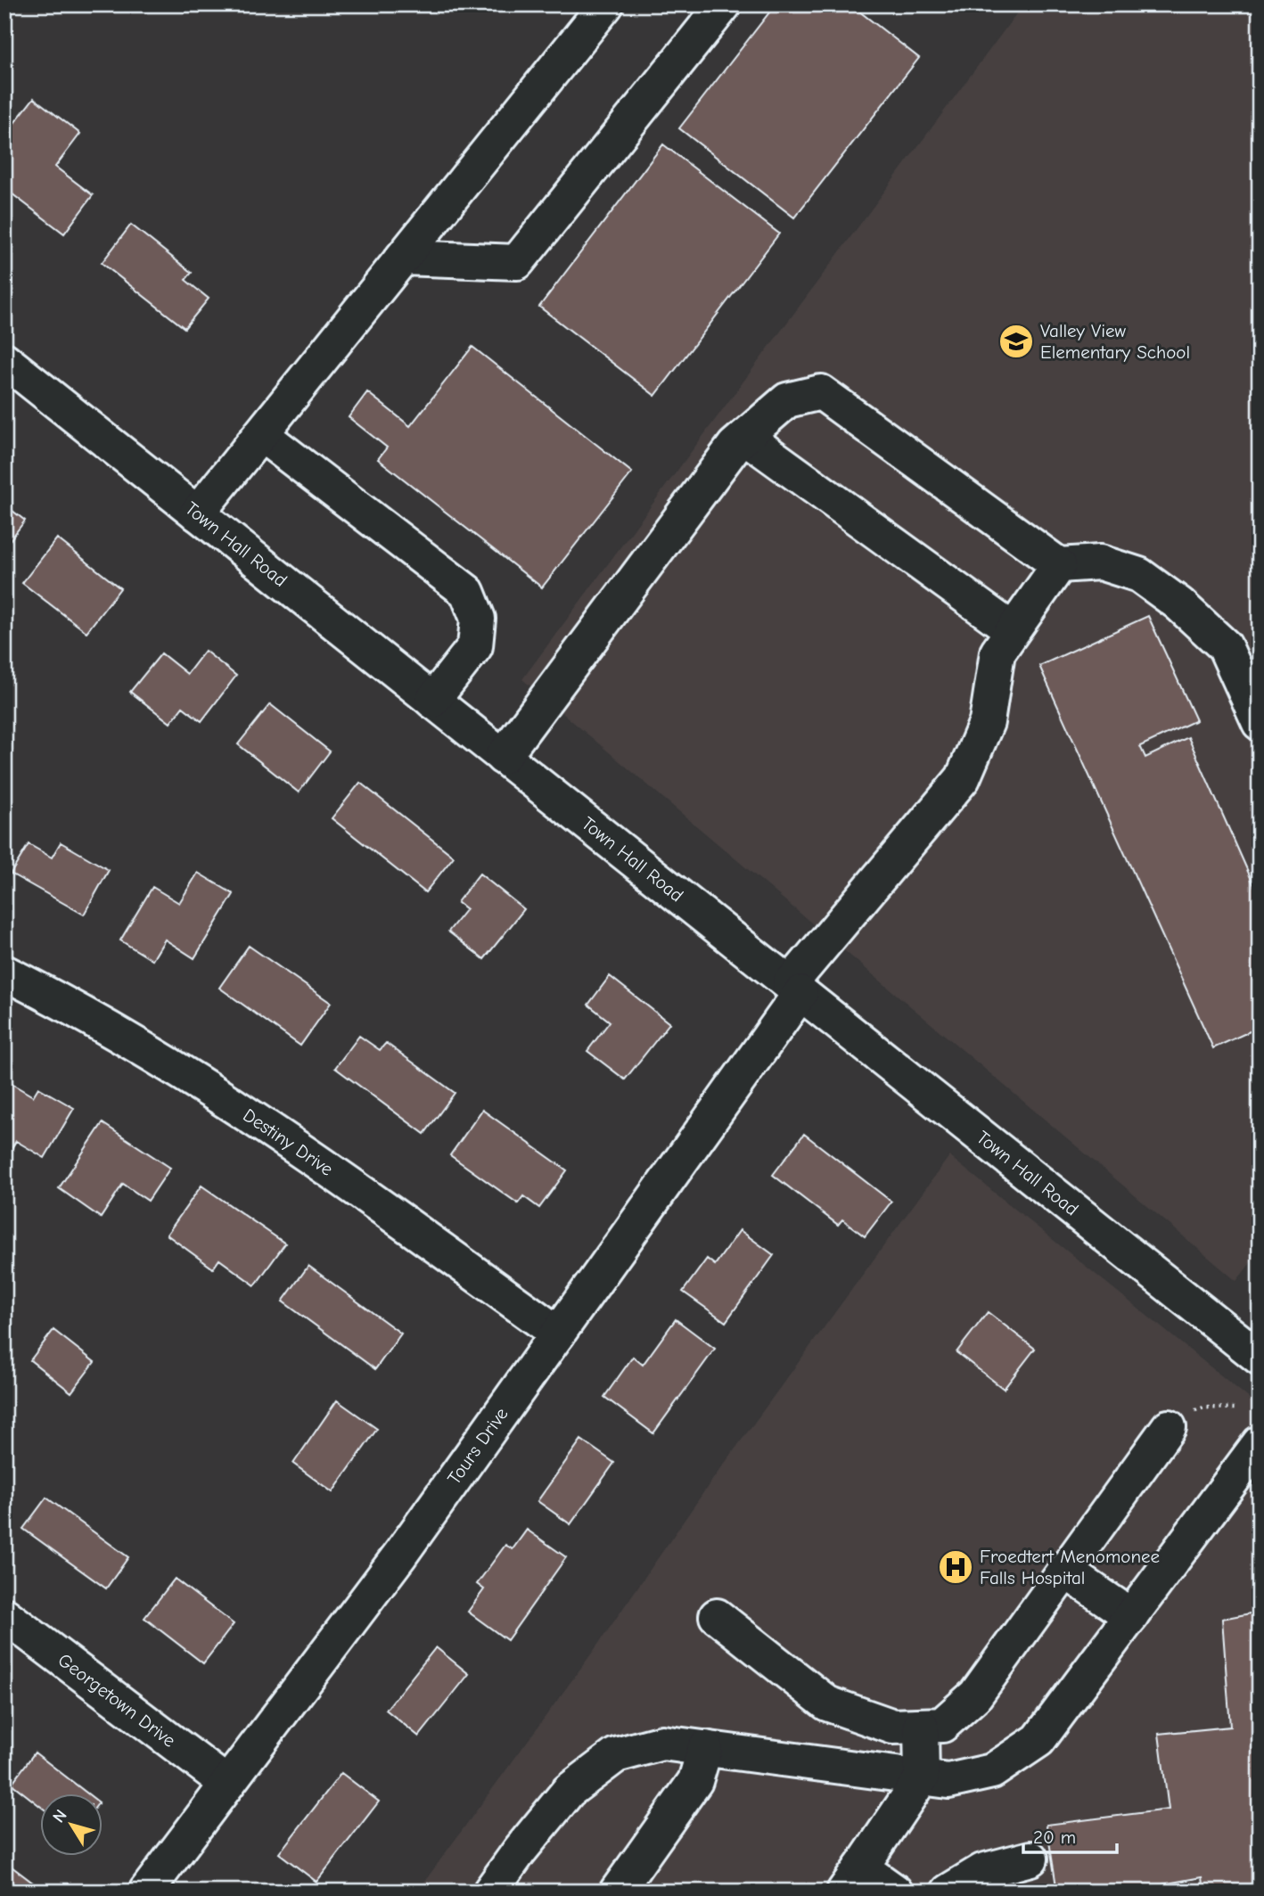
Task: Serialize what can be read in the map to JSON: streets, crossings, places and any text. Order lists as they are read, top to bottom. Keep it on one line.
{"streets":{"street":["Town Hall Road","Destiny Drive","Tours Drive","Georgetown Drive"]},"crossings":[["Town Hall Road","Tours Drive"],["Destiny Drive","Tours Drive"],["Tours Drive","Georgetown Drive"]],"places":{"school or university":["Valley View Elementary School"],"hospital":["Froedtert Menomonee Falls Hospital"]},"scale_bar":"20 m","north":"top left"}
